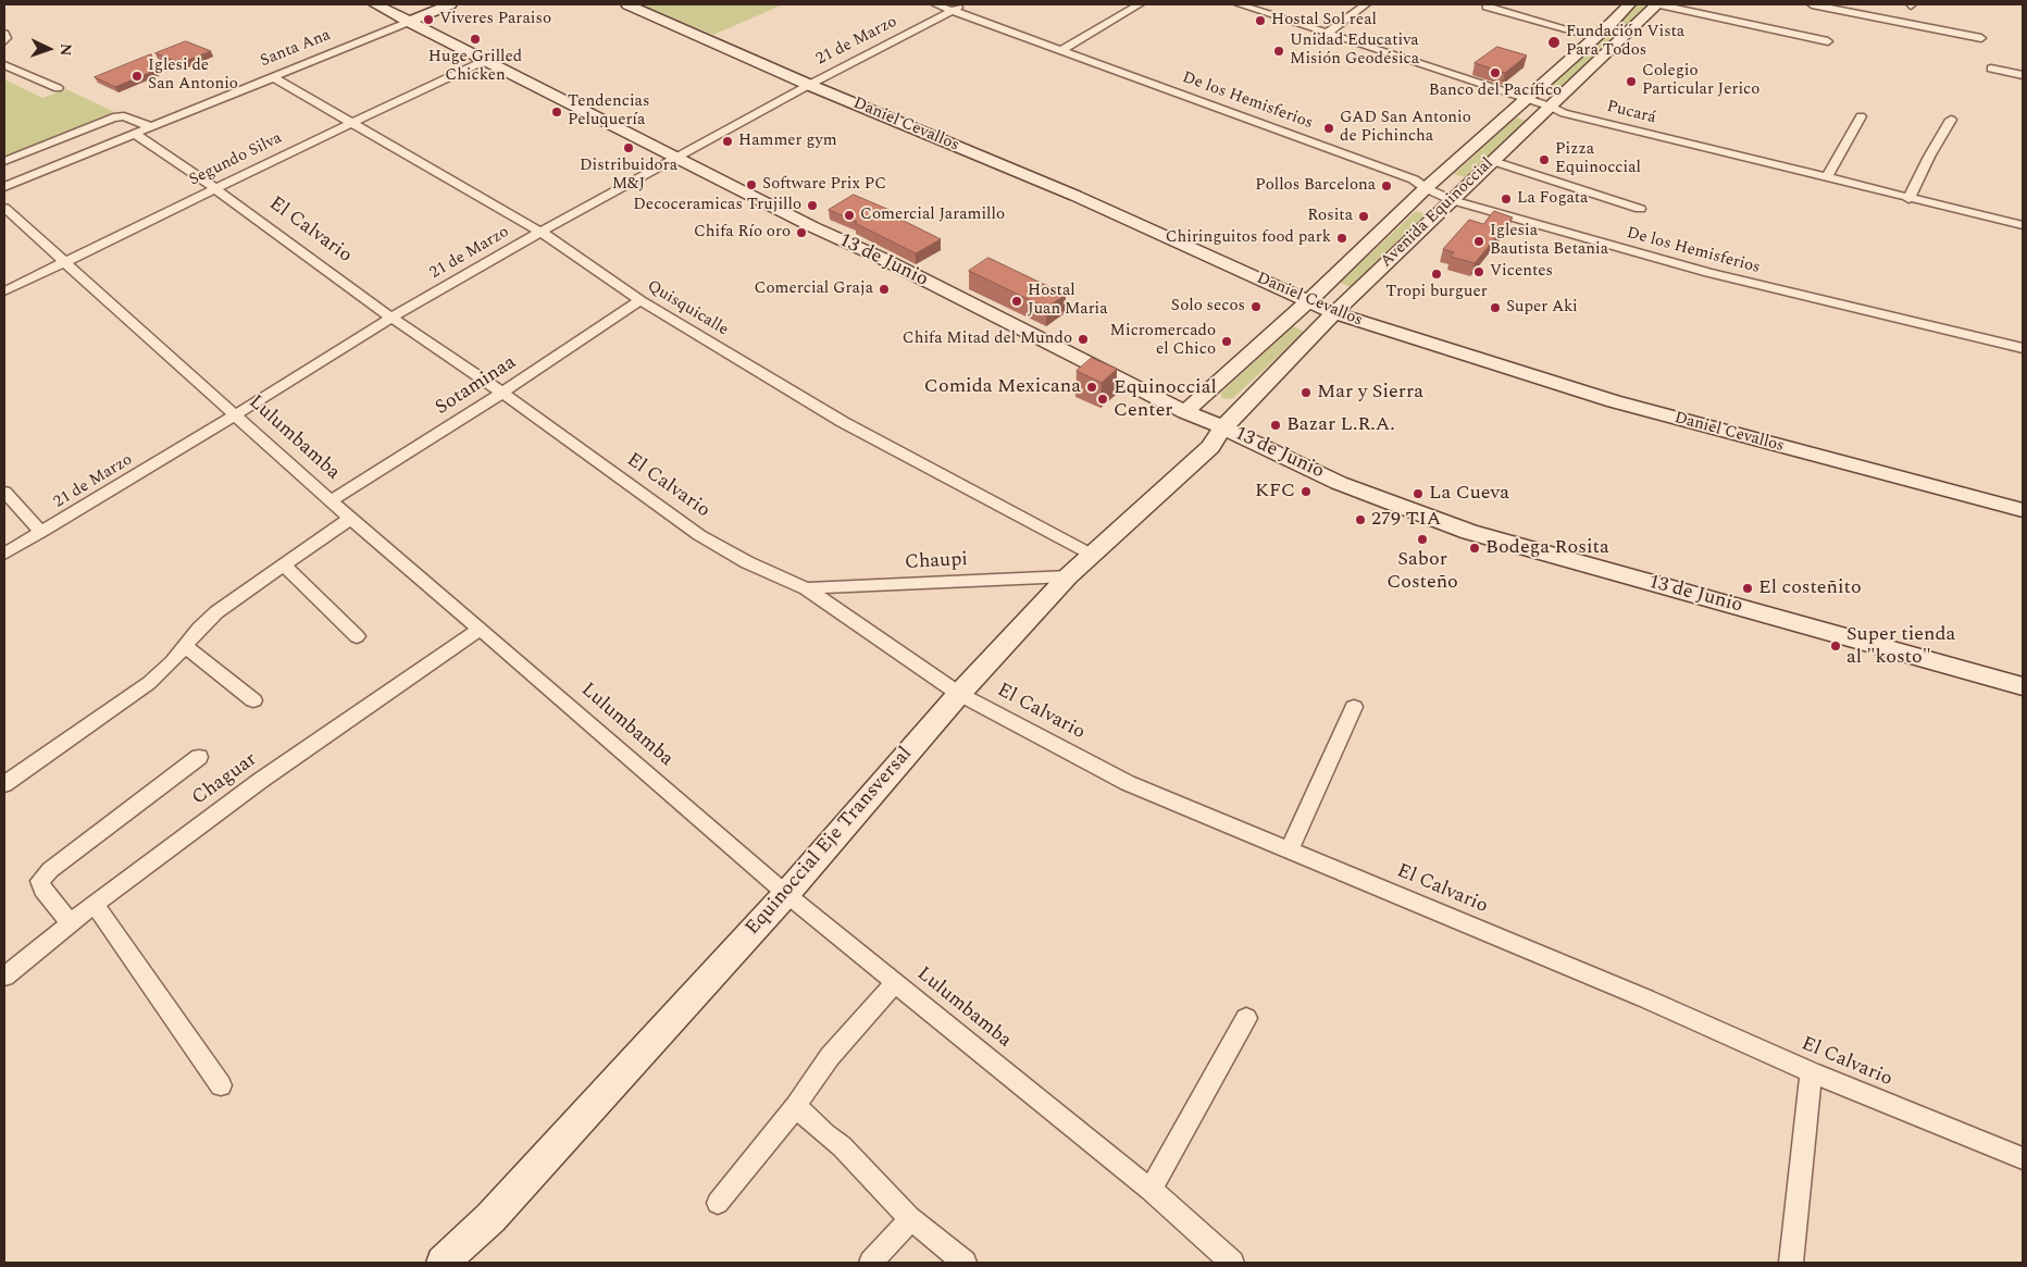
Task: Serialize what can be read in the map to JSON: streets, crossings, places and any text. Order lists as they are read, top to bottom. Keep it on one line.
{"streets":{"main road":["Santa Ana","Daniel Cevallos","Avenida Equinoccial","13 de Junio","Equinoccial Eje Transversal"],"street":["21 de Marzo","De los Hemisferios","Pucará","Segundo Silva","El Calvario","Quisquicalle","Sotaminaa","Lulumbamba","Chaupi","Chaguar"]},"crossings":[["21 de Marzo","De los Hemisferios"],["21 de Marzo","Daniel Cevallos"],["21 de Marzo","El Calvario"],["21 de Marzo","13 de Junio"],["21 de Marzo","Quisquicalle"],["21 de Marzo","Lulumbamba"],["Santa Ana","El Calvario"],["Santa Ana","13 de Junio"],["Santa Ana","Quisquicalle"],["De los Hemisferios","Avenida Equinoccial"],["Pucará","Avenida Equinoccial"],["Daniel Cevallos","Avenida Equinoccial"],["Segundo Silva","El Calvario"],["Segundo Silva","13 de Junio"],["Segundo Silva","Quisquicalle"],["Segundo Silva","Lulumbamba"],["Avenida Equinoccial","13 de Junio"],["Avenida Equinoccial","Equinoccial Eje Transversal"],["El Calvario","Sotaminaa"],["El Calvario","Chaupi"],["El Calvario","Equinoccial Eje Transversal"],["13 de Junio","Equinoccial Eje Transversal"],["Quisquicalle","Sotaminaa"],["Quisquicalle","Equinoccial Eje Transversal"],["Sotaminaa","Lulumbamba"],["Lulumbamba","Chaguar"],["Lulumbamba","Equinoccial Eje Transversal"],["Chaupi","Equinoccial Eje Transversal"]],"places":["Viveres Paraiso","Hostal Sol real","Huge Grilled Chicken","Fundación Vista Para Todos","Unidad Educativa Misión Geodésica","Banco del Pacífico","Iglesi de San Antonio","Colegio Particular Jerico","Tendencias Peluquería","GAD San Antonio de Pichincha","Hammer gym","Distribuidora M&J","Pizza Equinoccial","Software Prix PC","Pollos Barcelona","La Fogata","Decoceramicas Trujillo","Comercial Jaramillo","Rosita","Chifa Río oro","Chiringuitos food park","Iglesia Bautista Betania","Vicentes","Tropi burguer","Comercial Graja","Hostal Juan Maria","Solo secos","Super Aki","Chifa Mitad del Mundo","Micromercado el Chico","Comida Mexicana","Mar y Sierra","Equinoccial Center","Bazar L.R.A.","KFC","La Cueva","279 TIA","Sabor Costeño","Bodega Rosita","El costeñito","Super tienda al \"kosto\""],"north":"right"}
